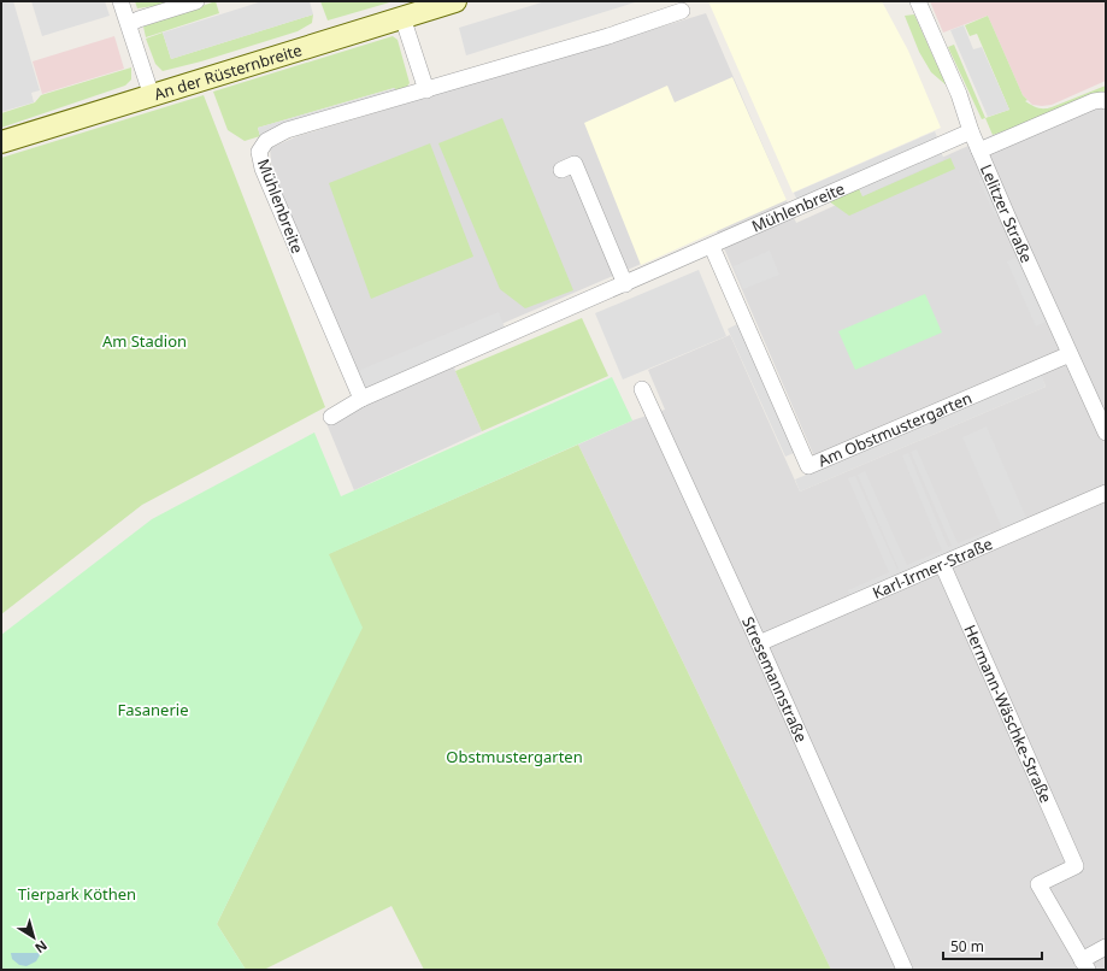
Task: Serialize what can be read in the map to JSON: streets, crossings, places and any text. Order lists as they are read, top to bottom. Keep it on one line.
{"streets":{"main road":["An der Rüsternbreite"],"street":["Mühlenbreite","Lelitzer Straße","Am Obstmustergarten","Karl-Irmer-Straße","Stresemannstraße","Hermann-Wäschke-Straße"]},"crossings":[["Mühlenbreite","Lelitzer Straße"],["Mühlenbreite","Am Obstmustergarten"],["Lelitzer Straße","Am Obstmustergarten"],["Karl-Irmer-Straße","Stresemannstraße"],["Karl-Irmer-Straße","Hermann-Wäschke-Straße"]],"parks":["Am Stadion","Fasanerie","Obstmustergarten","Tierpark Köthen"],"scale_bar":"50 m","north":"bottom right"}
